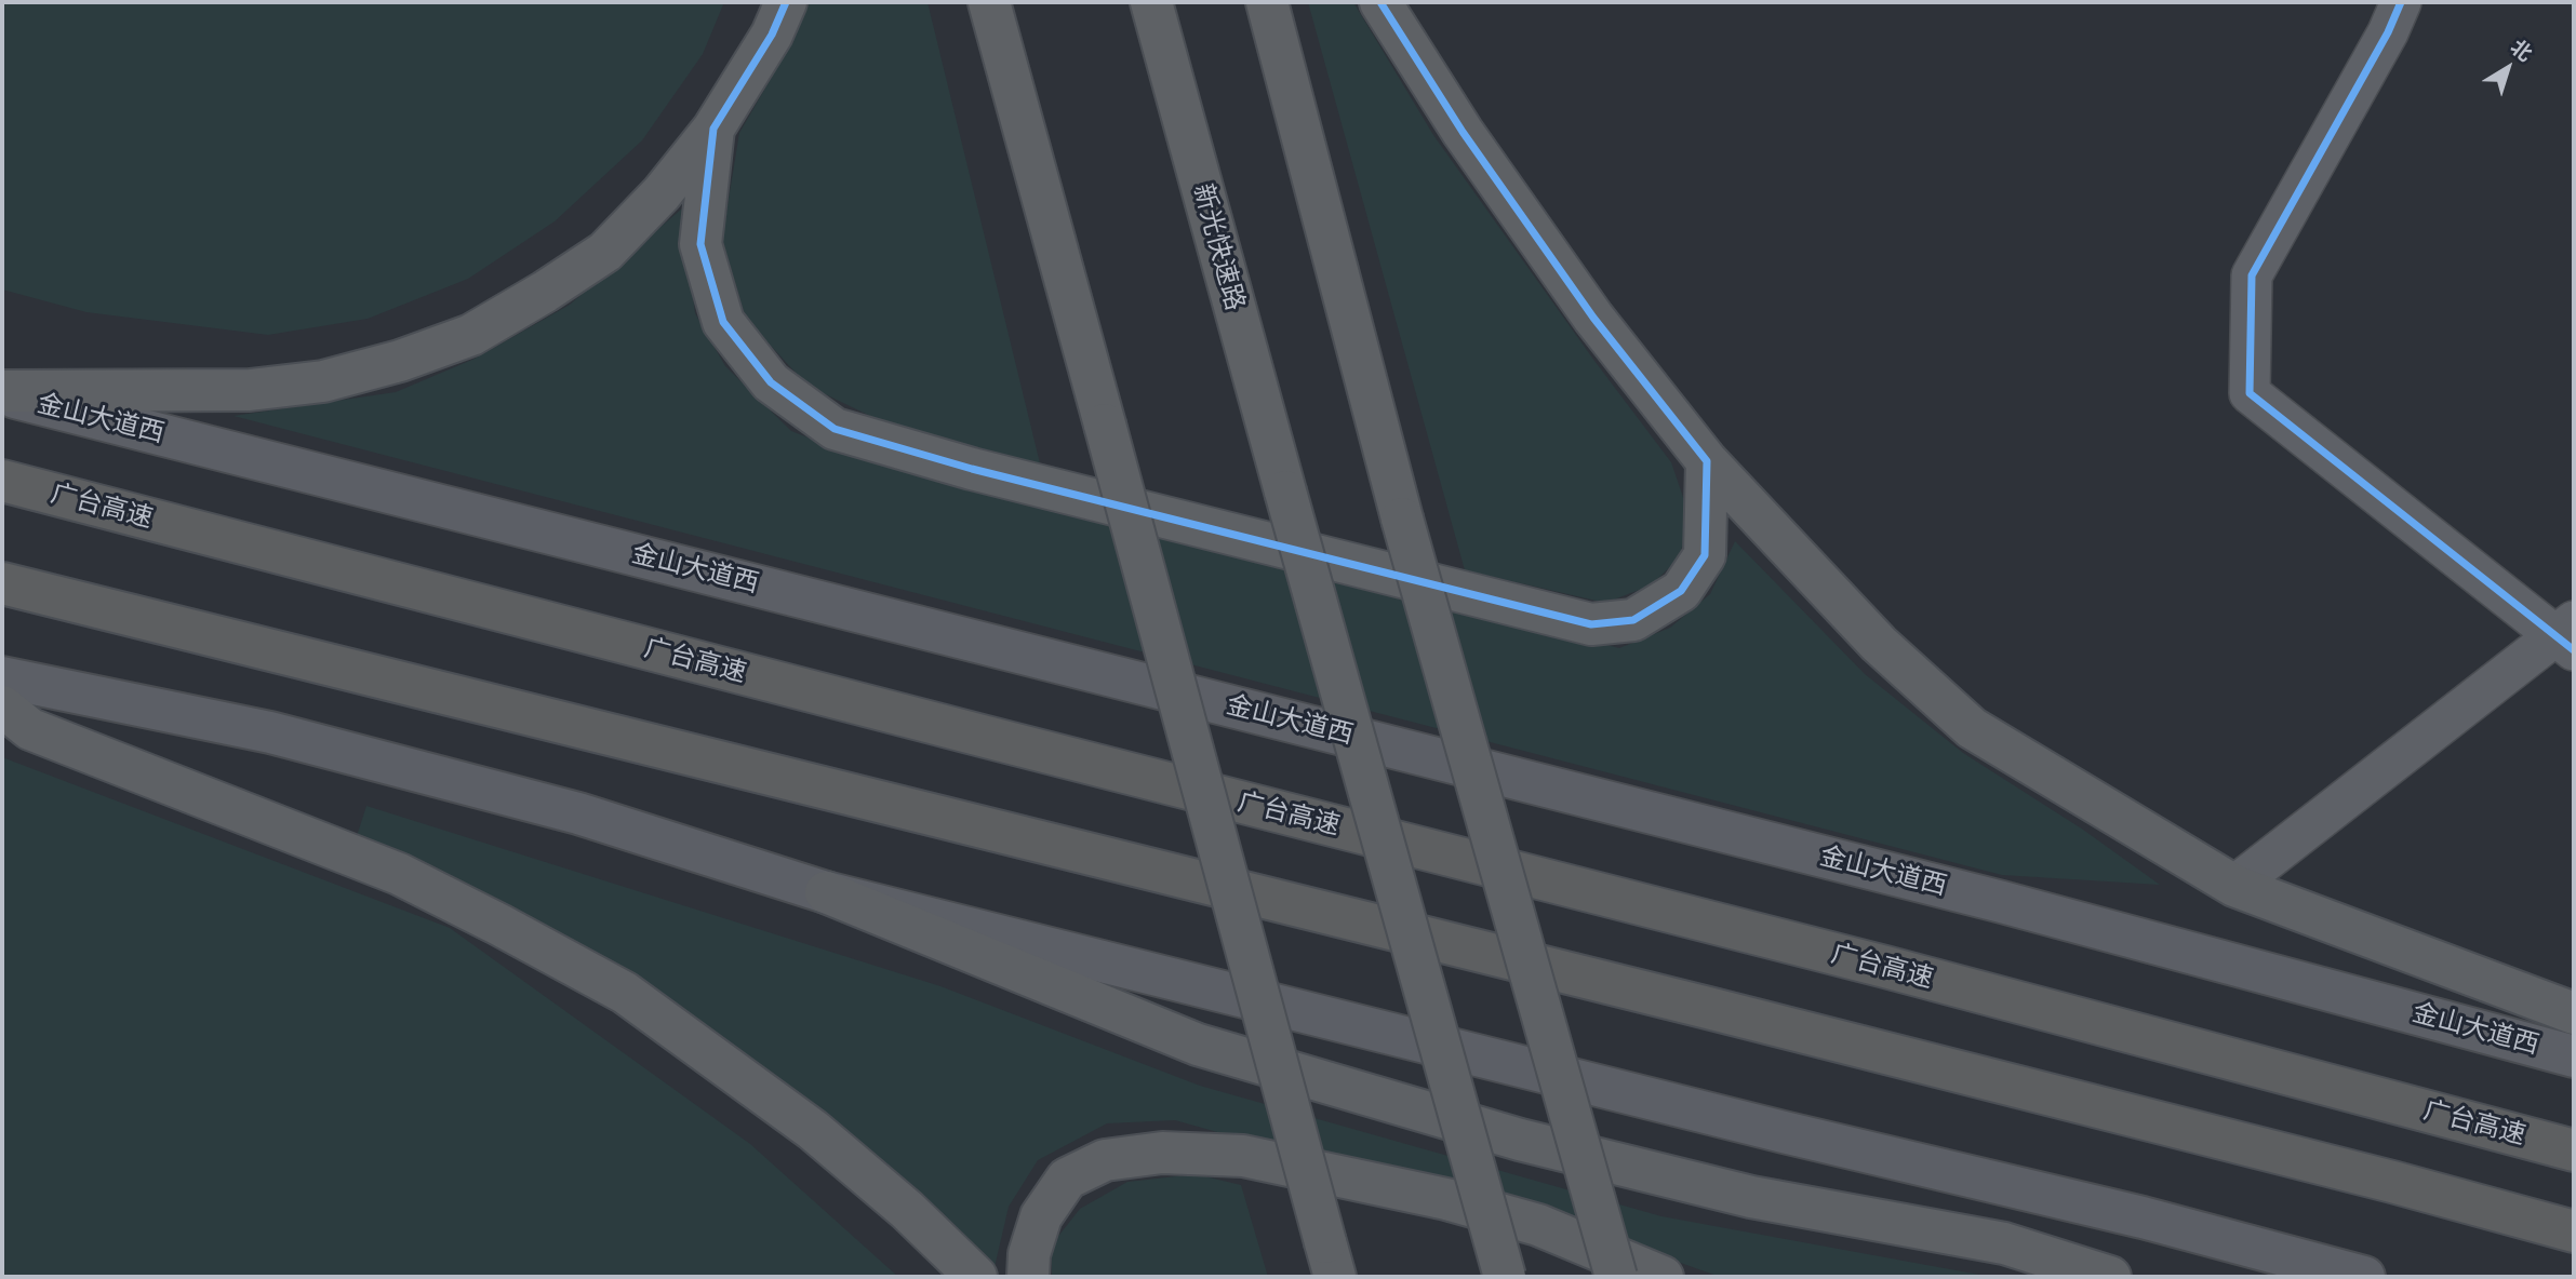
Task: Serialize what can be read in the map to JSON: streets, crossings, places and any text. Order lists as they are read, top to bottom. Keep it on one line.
{"streets":{"highway":["新光快速路","广台高速"],"main road":["金山大道西"]},"north":"top right"}
